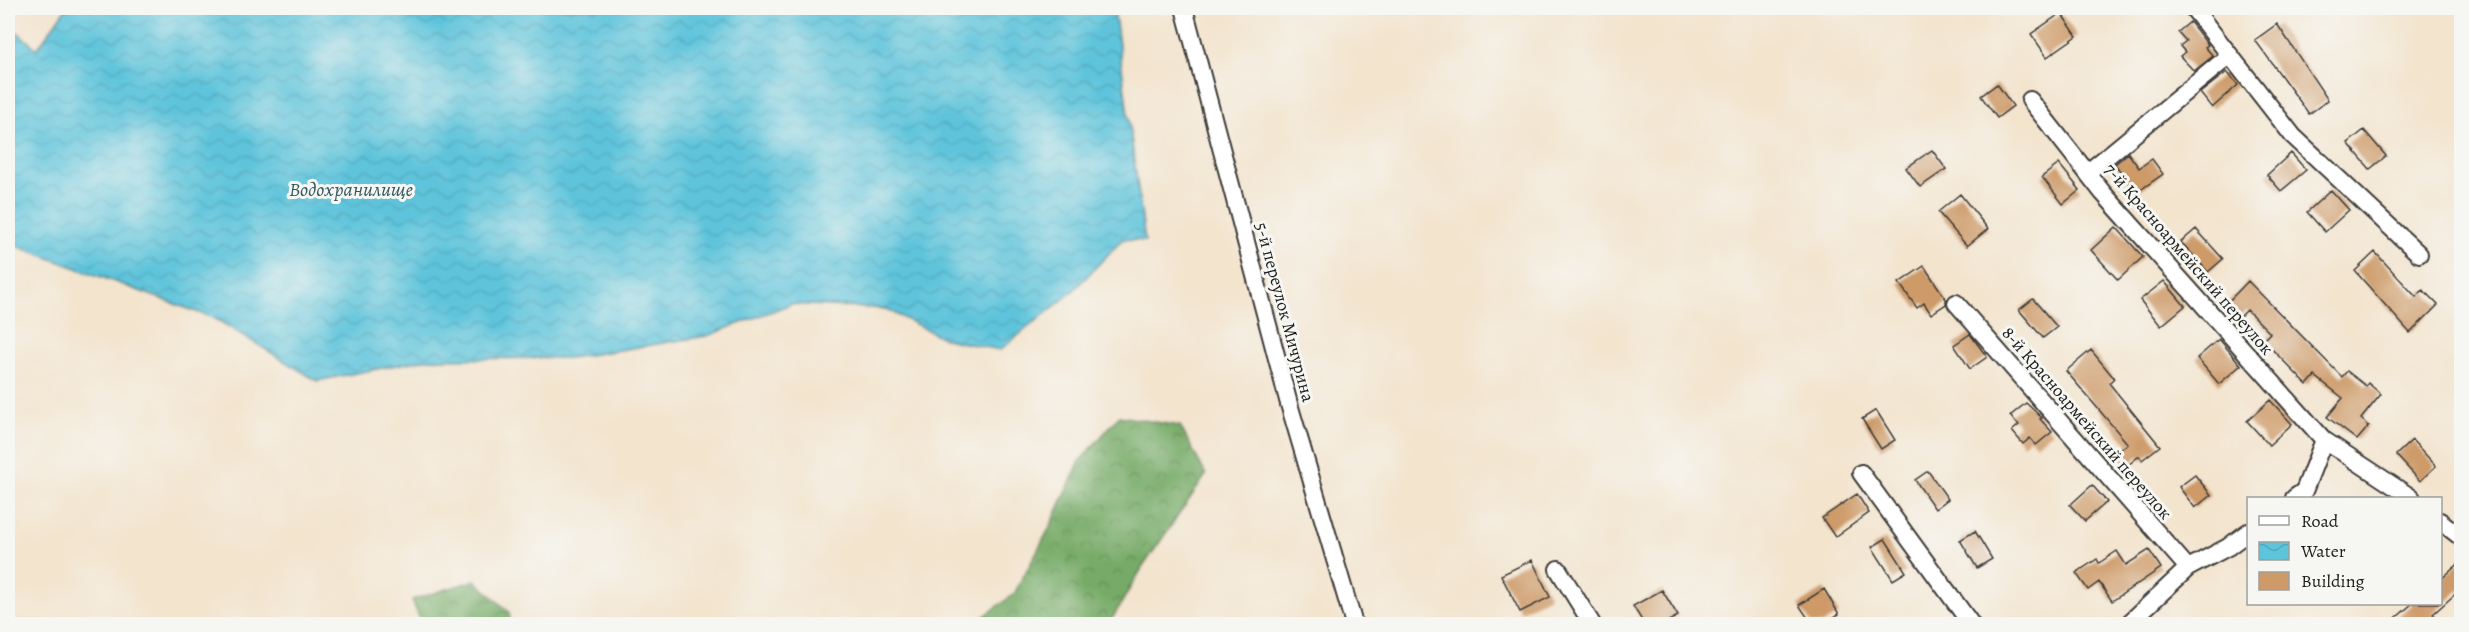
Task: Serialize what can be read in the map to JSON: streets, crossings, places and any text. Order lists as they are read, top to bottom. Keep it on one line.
{"streets":{"street":["7-й Красноармейский переулок","5-й переулок Мичурина","8-й Красноармейский переулок"]},"water":["Водохранилище"],"legend":["Road","Water","Building"]}
